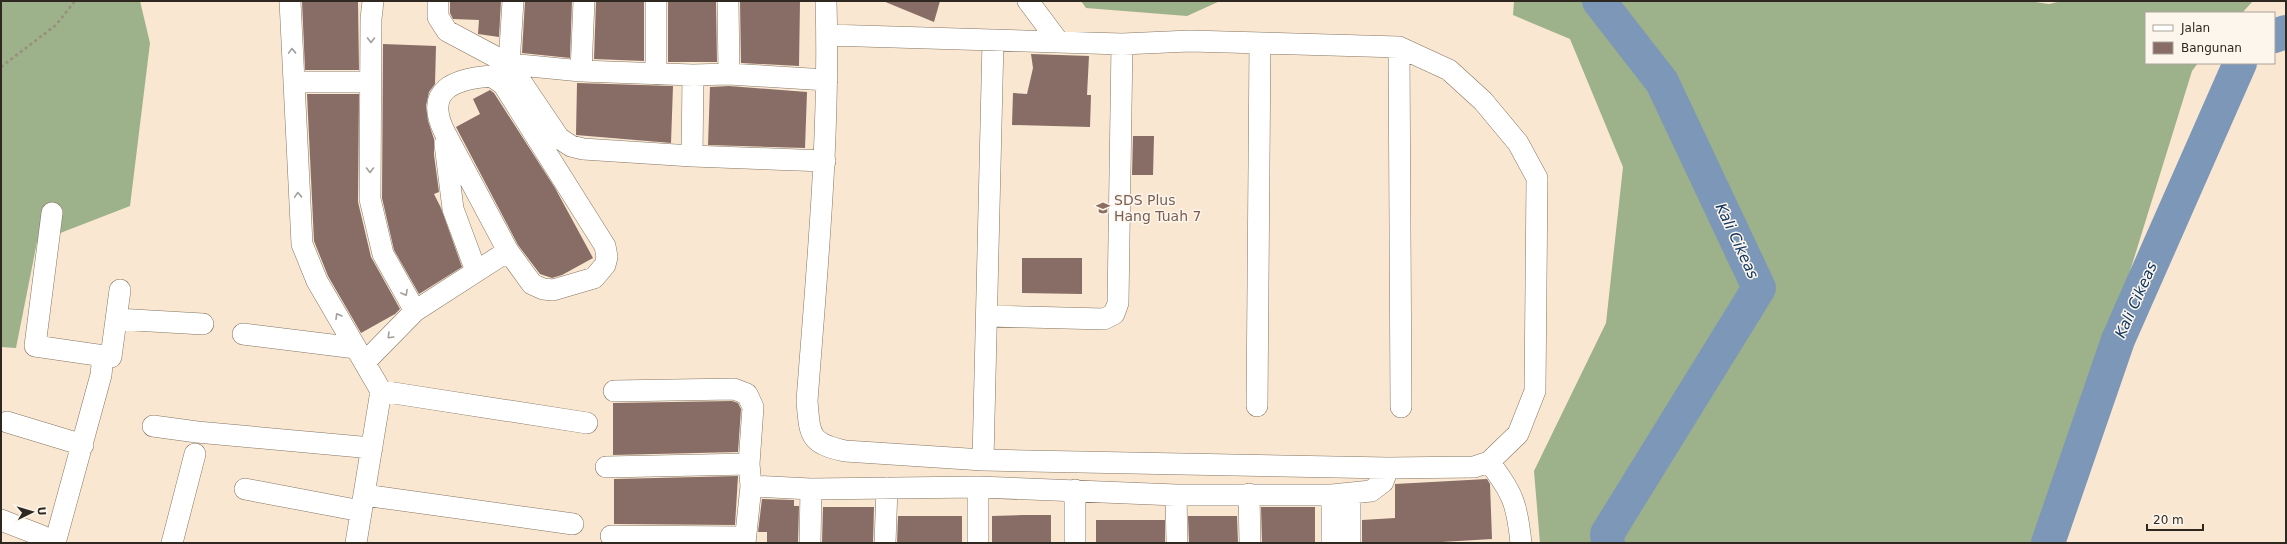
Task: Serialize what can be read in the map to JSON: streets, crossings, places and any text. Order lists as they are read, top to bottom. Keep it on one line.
{"water":["Kali Cikeas"],"places":{"school or university":["SDS Plus Hang Tuah 7"]},"legend":["Jalan","Bangunan"],"scale_bar":"20 m","north":"right"}
